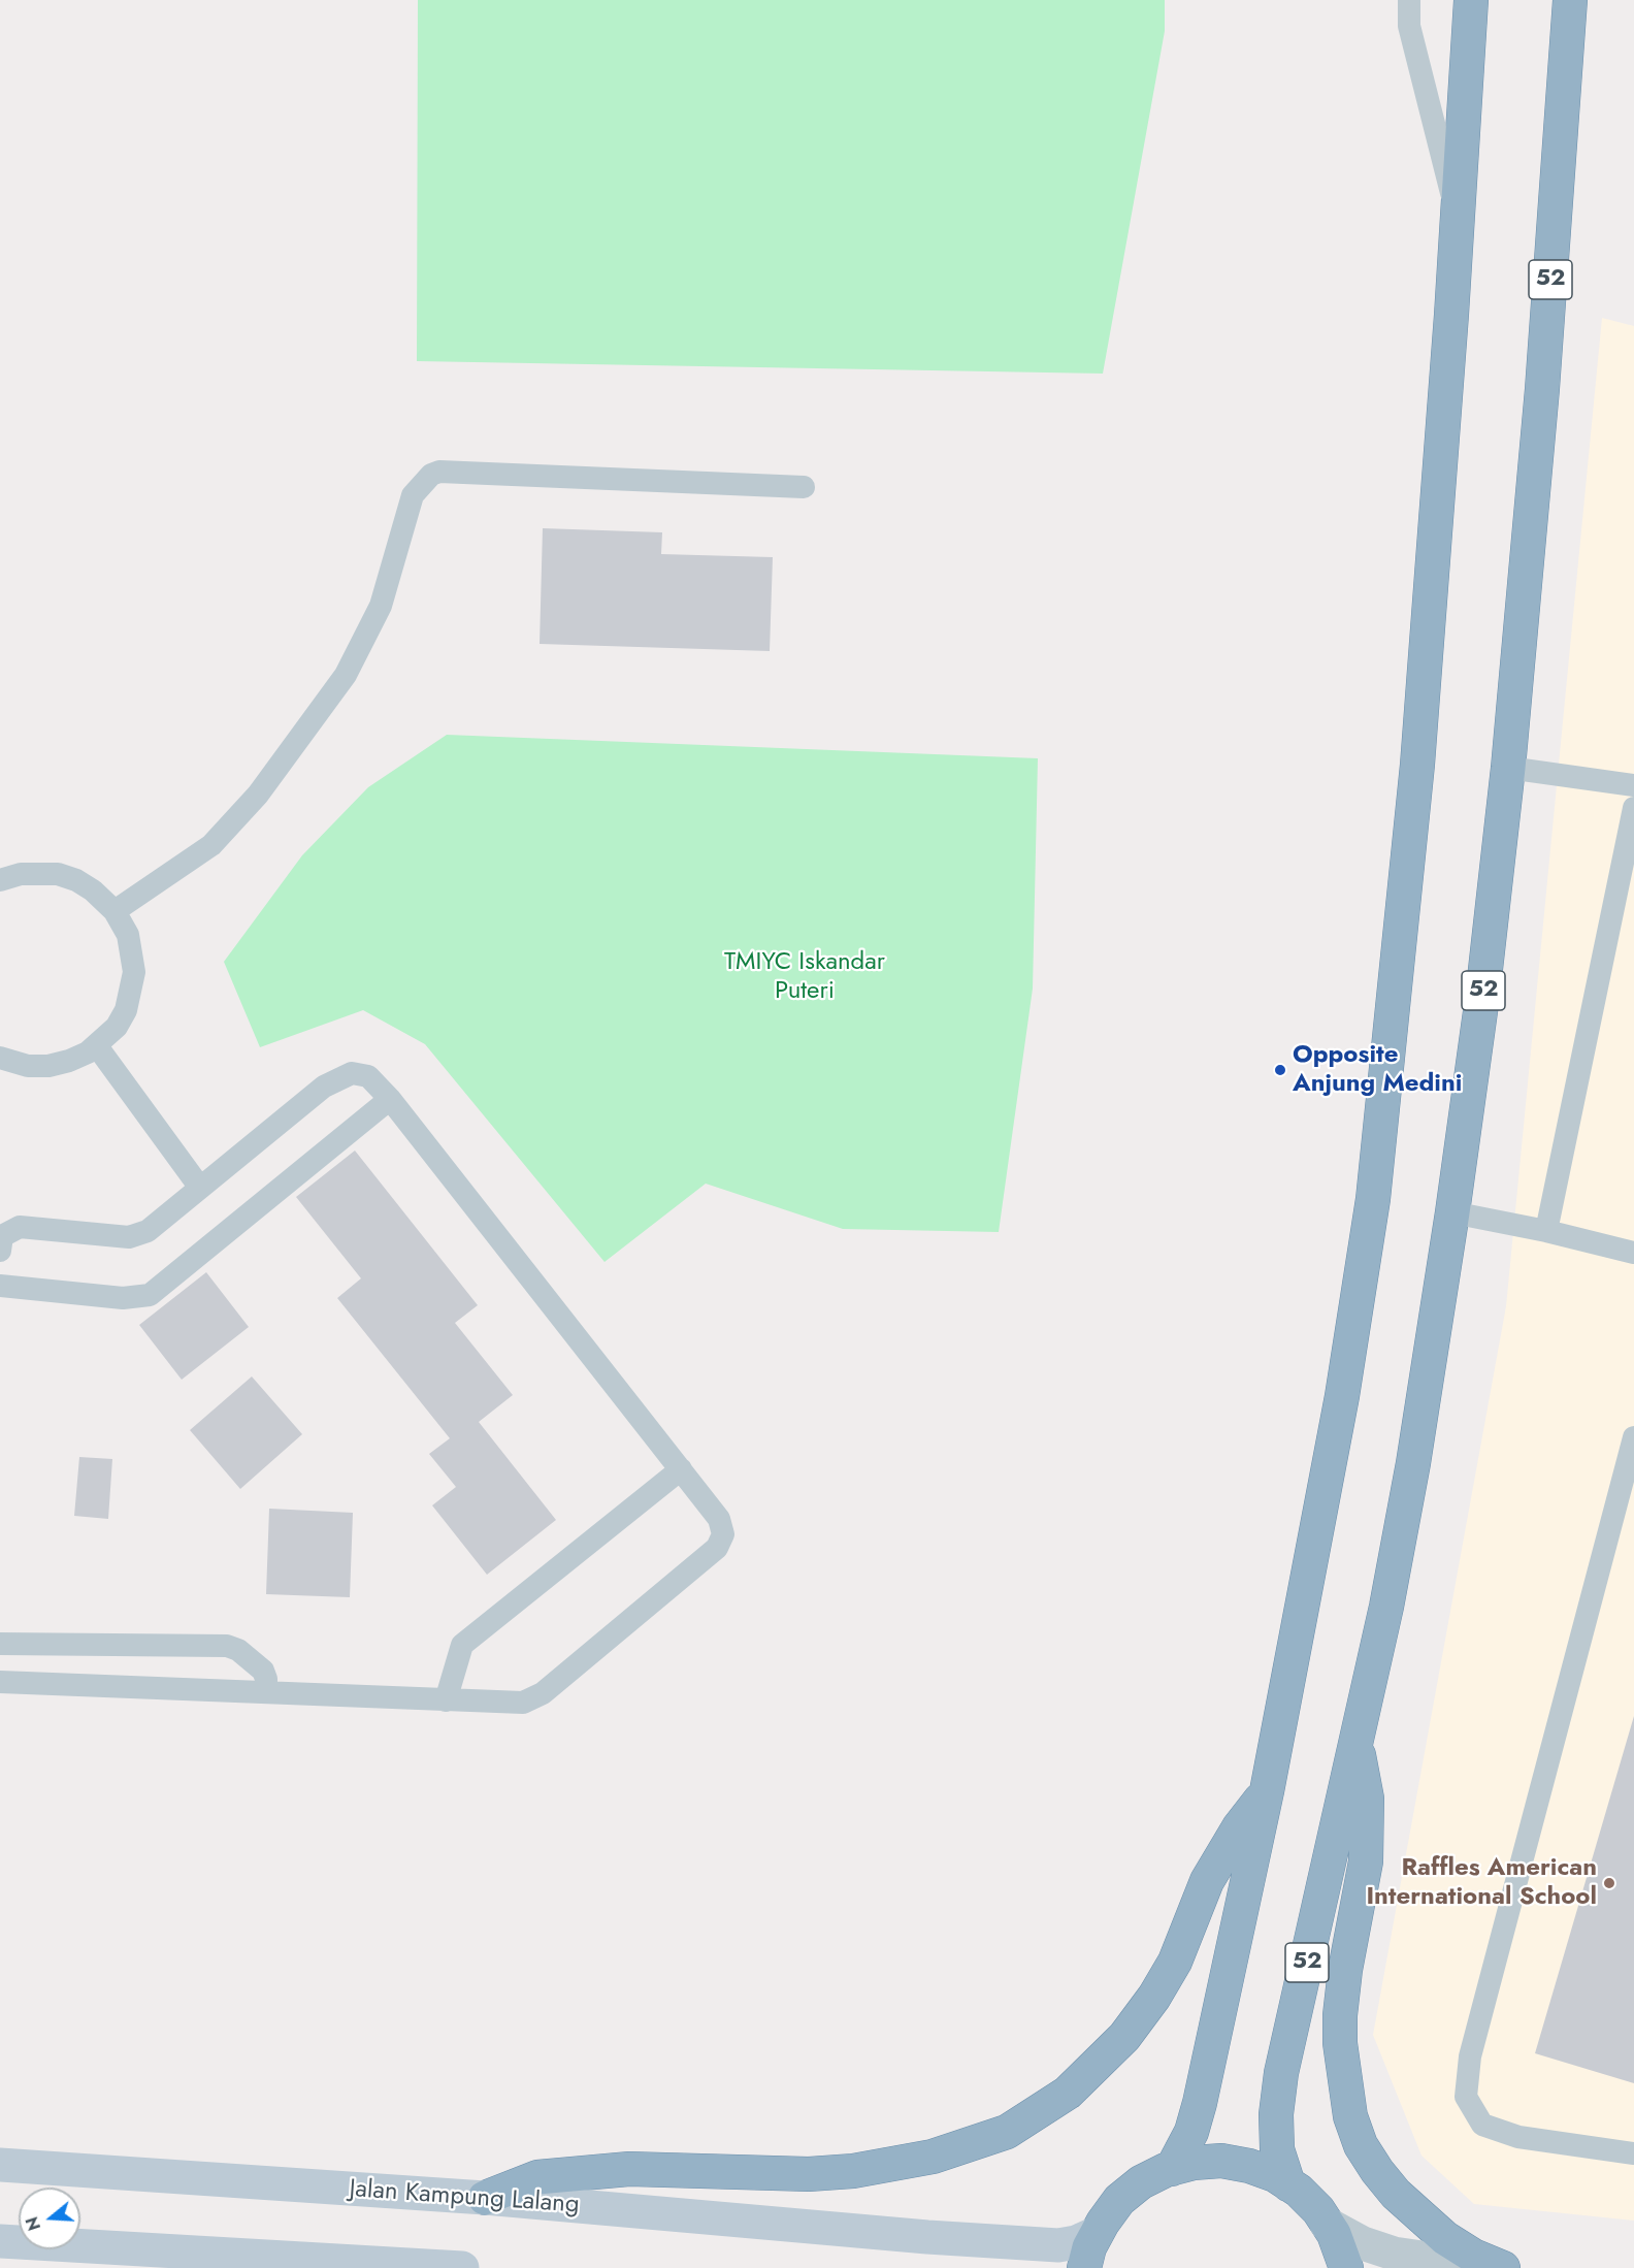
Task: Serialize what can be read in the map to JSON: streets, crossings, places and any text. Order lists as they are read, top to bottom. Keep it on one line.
{"streets":{"highway":["52"],"main road":["Jalan Kampung Lalang"]},"parks":["TMIYC Iskandar Puteri"],"places":["Opposite Anjung Medini","Raffles American International School"],"north":"left"}
